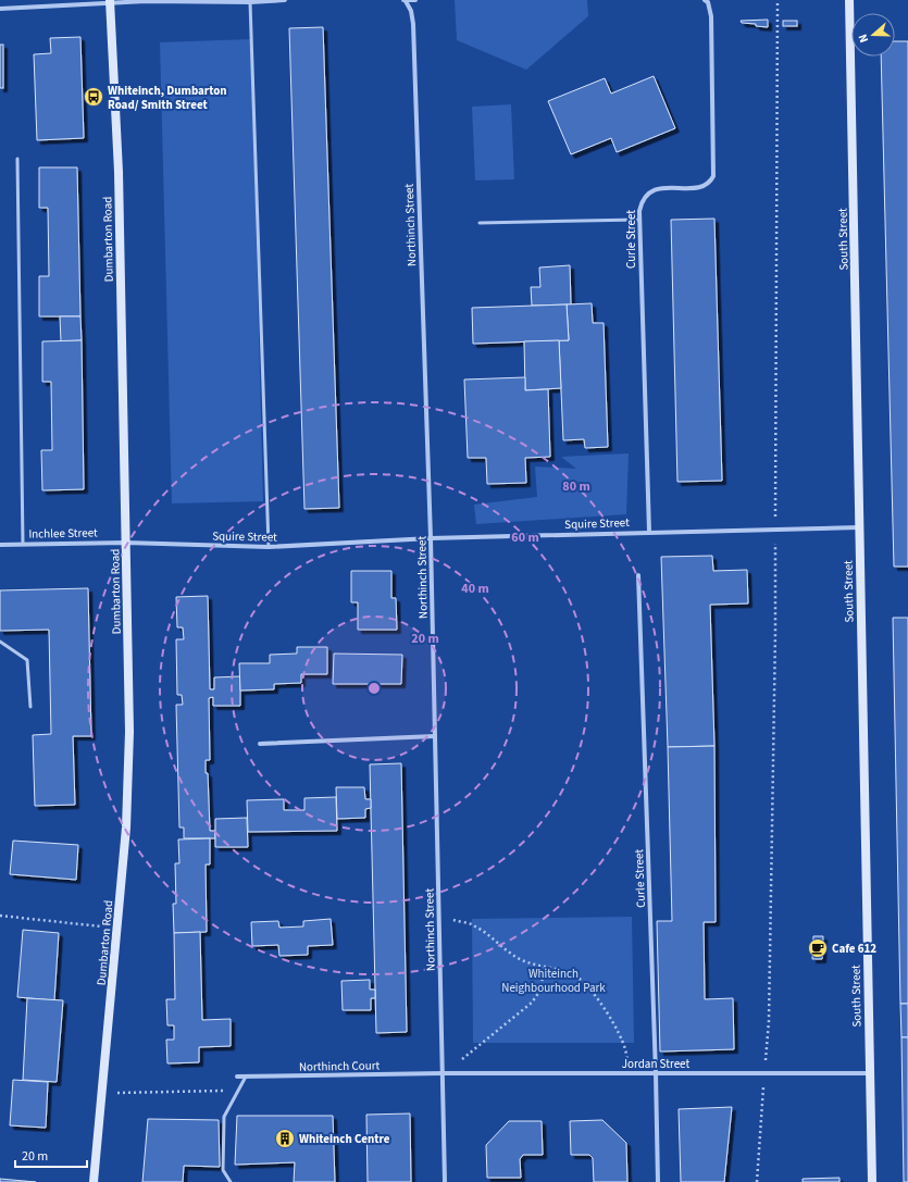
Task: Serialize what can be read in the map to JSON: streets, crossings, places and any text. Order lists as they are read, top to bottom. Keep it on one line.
{"streets":{"street":["Northinch Street","Dumbarton Road","Curle Street","South Street","Squire Street","Inchlee Street","Jordan Street","Northinch Court"]},"crossings":[["Northinch Street","Squire Street"],["Northinch Street","Jordan Street"],["Northinch Street","Northinch Court"],["Dumbarton Road","Squire Street"],["Dumbarton Road","Inchlee Street"],["Curle Street","Squire Street"],["Curle Street","Jordan Street"],["South Street","Squire Street"],["South Street","Jordan Street"],["Squire Street","Inchlee Street"],["Jordan Street","Northinch Court"]],"parks":["Whiteinch Neighbourhood Park"],"places":{"bus stop":["Whiteinch, Dumbarton Road/ Smith Street"],"cafe":["Cafe 612"],"building":["Whiteinch Centre"]},"scale_bar":"20 m","north":"left","rings":["80 m","60 m","40 m","20 m"]}
